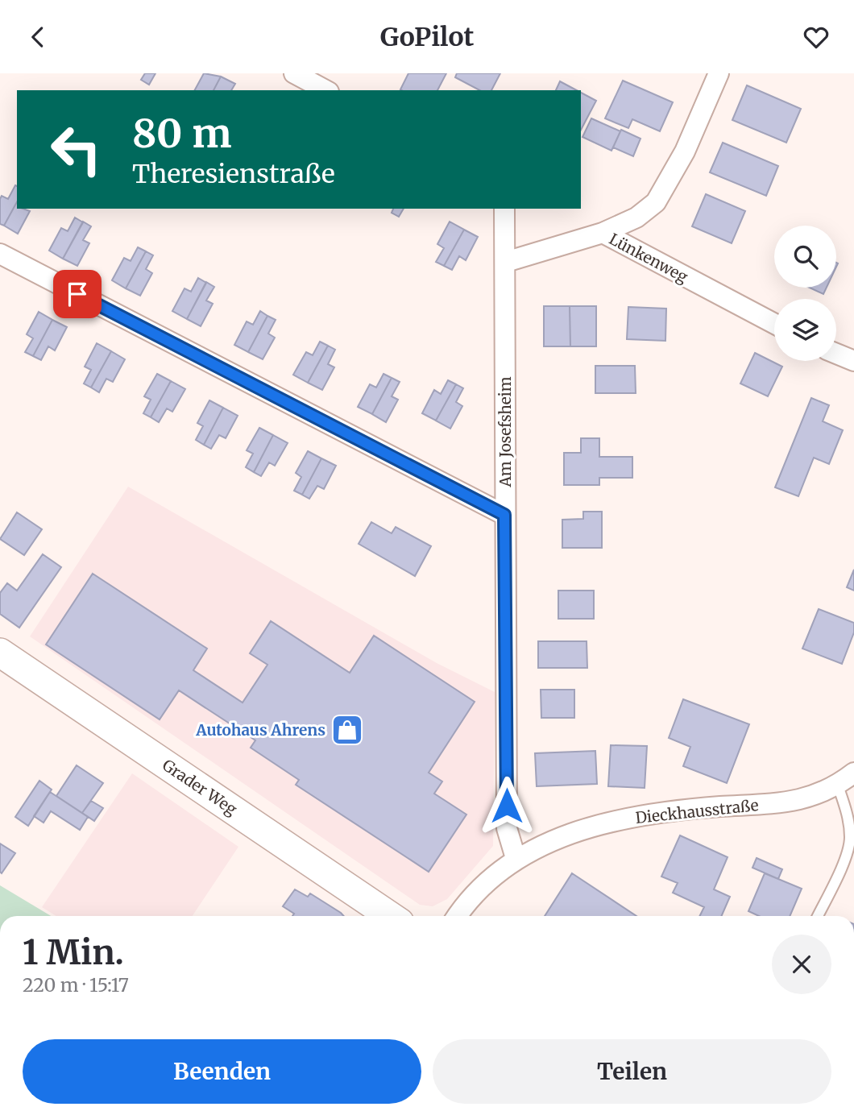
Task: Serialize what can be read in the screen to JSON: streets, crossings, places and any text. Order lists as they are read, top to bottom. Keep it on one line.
{"streets":{"street":["Lünkenweg","Am Josefsheim","Grader Weg","Dieckhausstraße"]},"crossings":[["Lünkenweg","Am Josefsheim"],["Am Josefsheim","Dieckhausstraße"]],"places":{"shop":["Autohaus Ahrens"]},"page":{"header":"GoPilot","turn":["80 m","Theresienstraße"],"heading":["1 Min.","220 m · 15:17"],"buttons":["Beenden","Teilen"]}}
